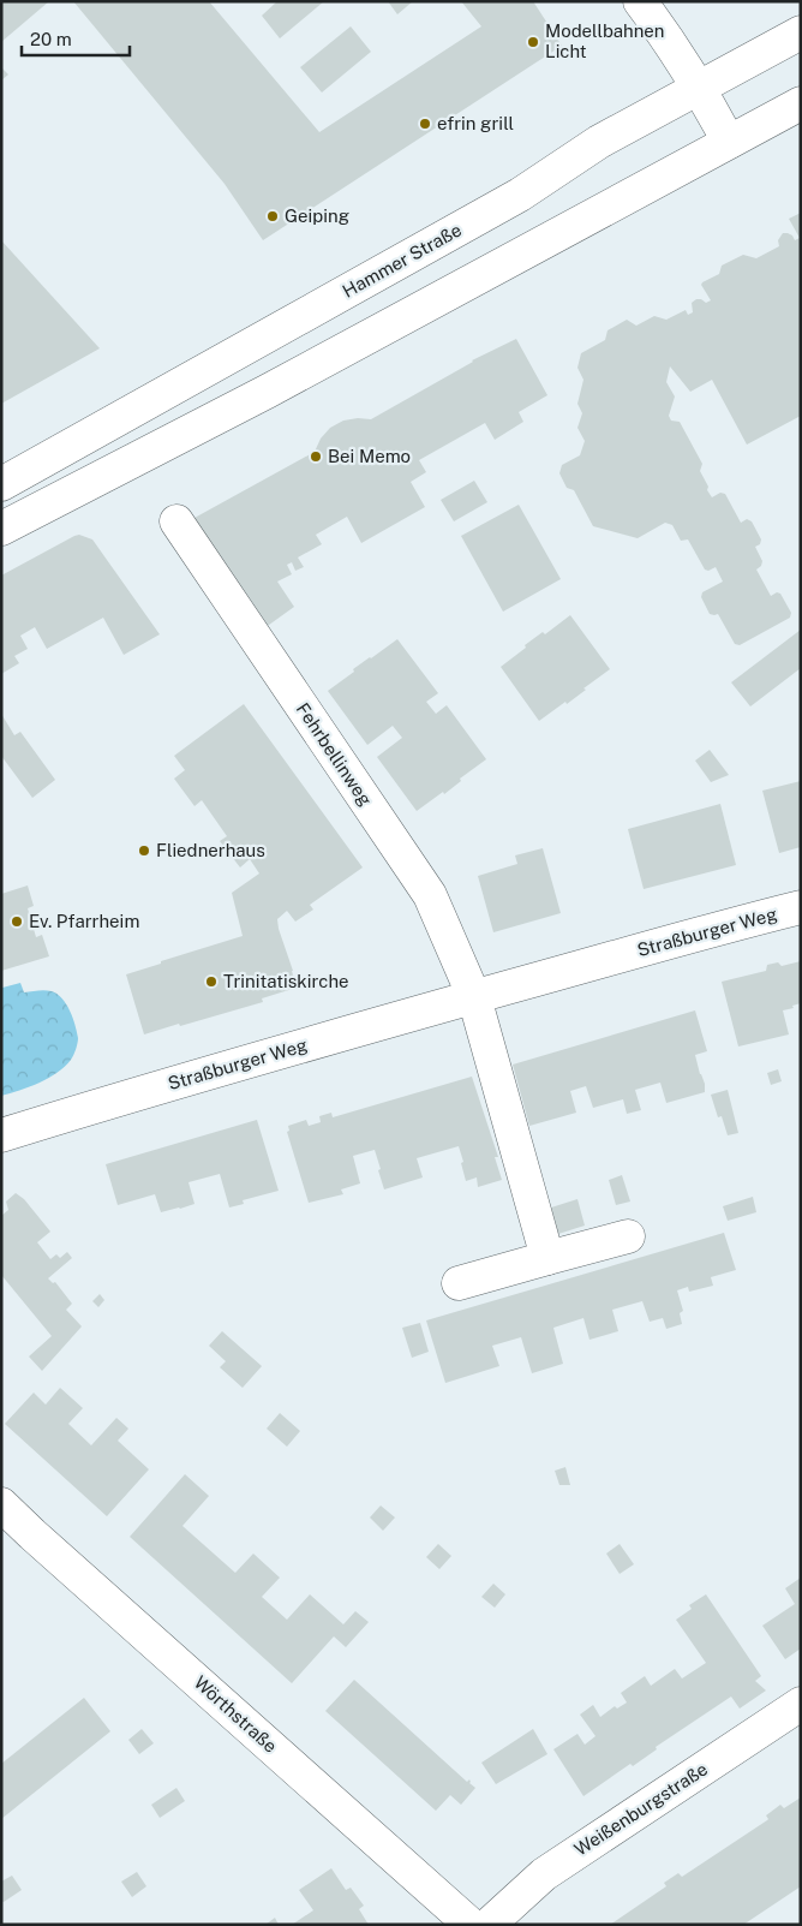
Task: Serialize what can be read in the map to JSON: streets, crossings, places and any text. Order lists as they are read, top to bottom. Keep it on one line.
{"streets":{"street":["Hammer Straße","Fehrbellinweg","Straßburger Weg","Wörthstraße","Weißenburgstraße"]},"crossings":[["Fehrbellinweg","Straßburger Weg"]],"places":["Modellbahnen Licht","efrin grill","Geiping","Bei Memo","Fliednerhaus","Ev. Pfarrheim","Trinitatiskirche"],"scale_bar":"20 m"}
